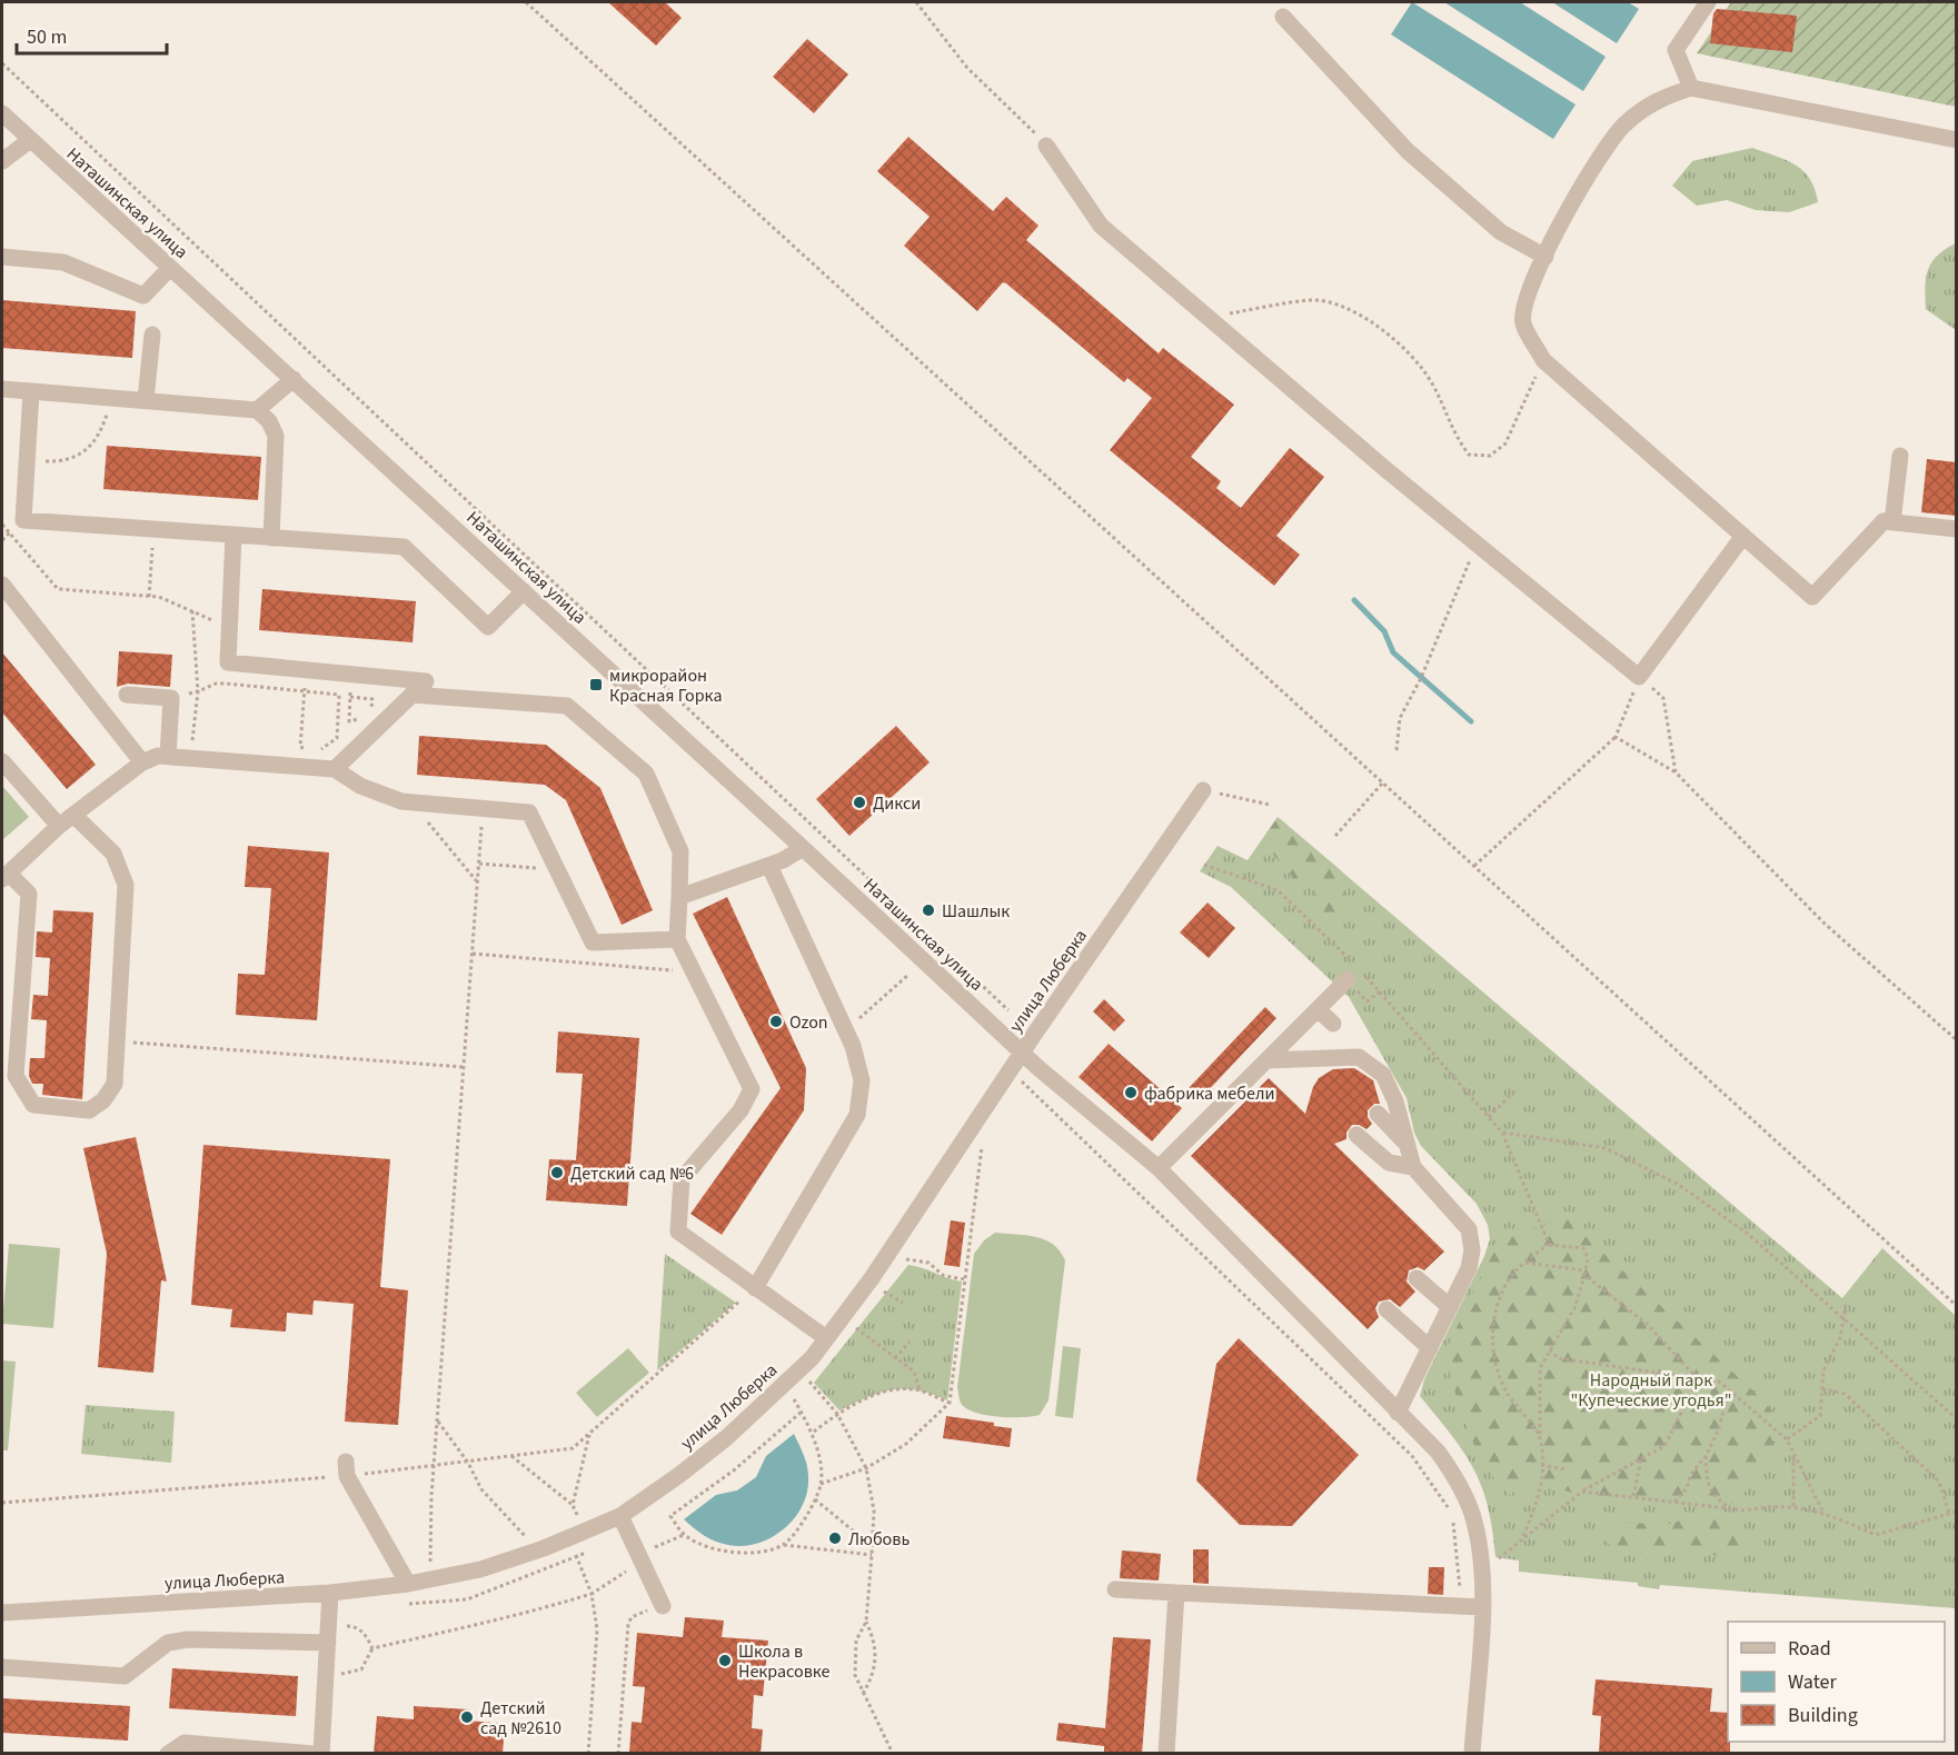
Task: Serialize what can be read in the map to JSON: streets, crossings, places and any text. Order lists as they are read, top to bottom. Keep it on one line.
{"streets":{"street":["Наташинская улица","улица Люберка"]},"crossings":[["Наташинская улица","улица Люберка"]],"parks":["Народный парк \"Купеческие угодья\""],"places":{"transit":["микрорайон Красная Горка"],"other":["Дикси","Шашлык","Ozon","фабрика мебели","Детский сад №6","Любовь","Школа в Некрасовке","Детский сад №2610"]},"legend":["Road","Water","Building"],"scale_bar":"50 m"}
